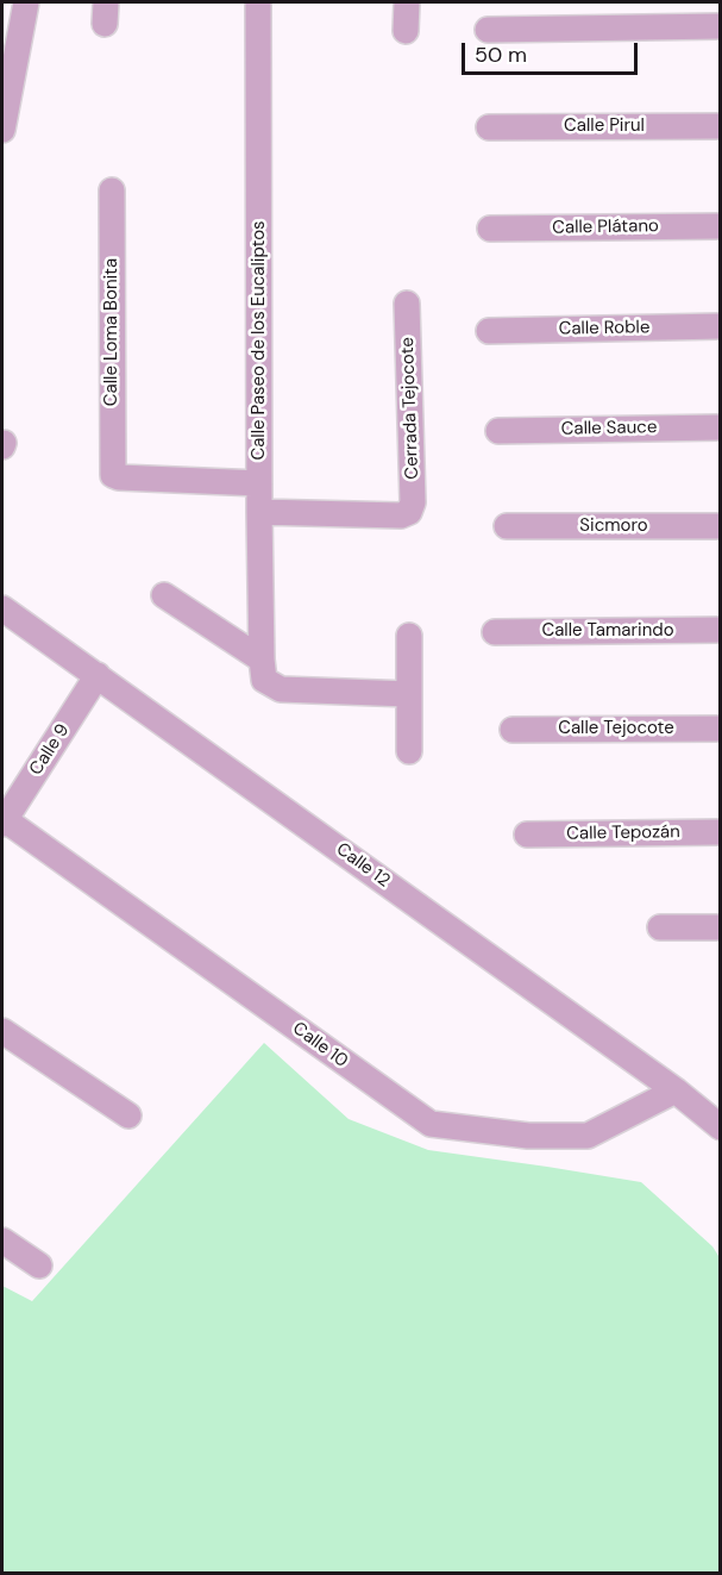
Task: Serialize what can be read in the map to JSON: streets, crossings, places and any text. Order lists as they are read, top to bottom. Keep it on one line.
{"streets":{"street":["Calle Pirul","Calle Plátano","Calle Roble","Calle Loma Bonita","Calle Paseo de los Eucaliptos","Cerrada Tejocote","Calle Sauce","Sicmoro","Calle Tamarindo","Calle Tejocote","Calle 9","Calle Tepozán","Calle 12","Calle 10"]},"crossings":[["Calle Loma Bonita","Calle Paseo de los Eucaliptos"],["Calle Paseo de los Eucaliptos","Cerrada Tejocote"],["Calle 9","Calle 12"],["Calle 9","Calle 10"],["Calle 12","Calle 10"]],"scale_bar":"50 m"}
